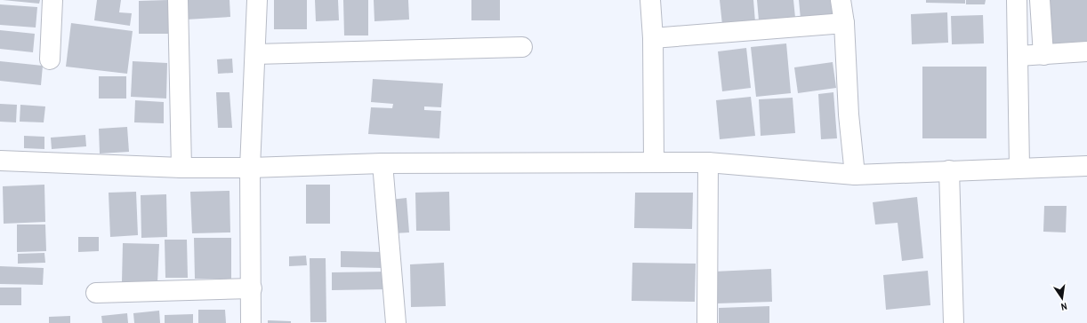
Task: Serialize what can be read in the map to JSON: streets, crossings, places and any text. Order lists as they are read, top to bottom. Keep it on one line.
{"north":"bottom"}
